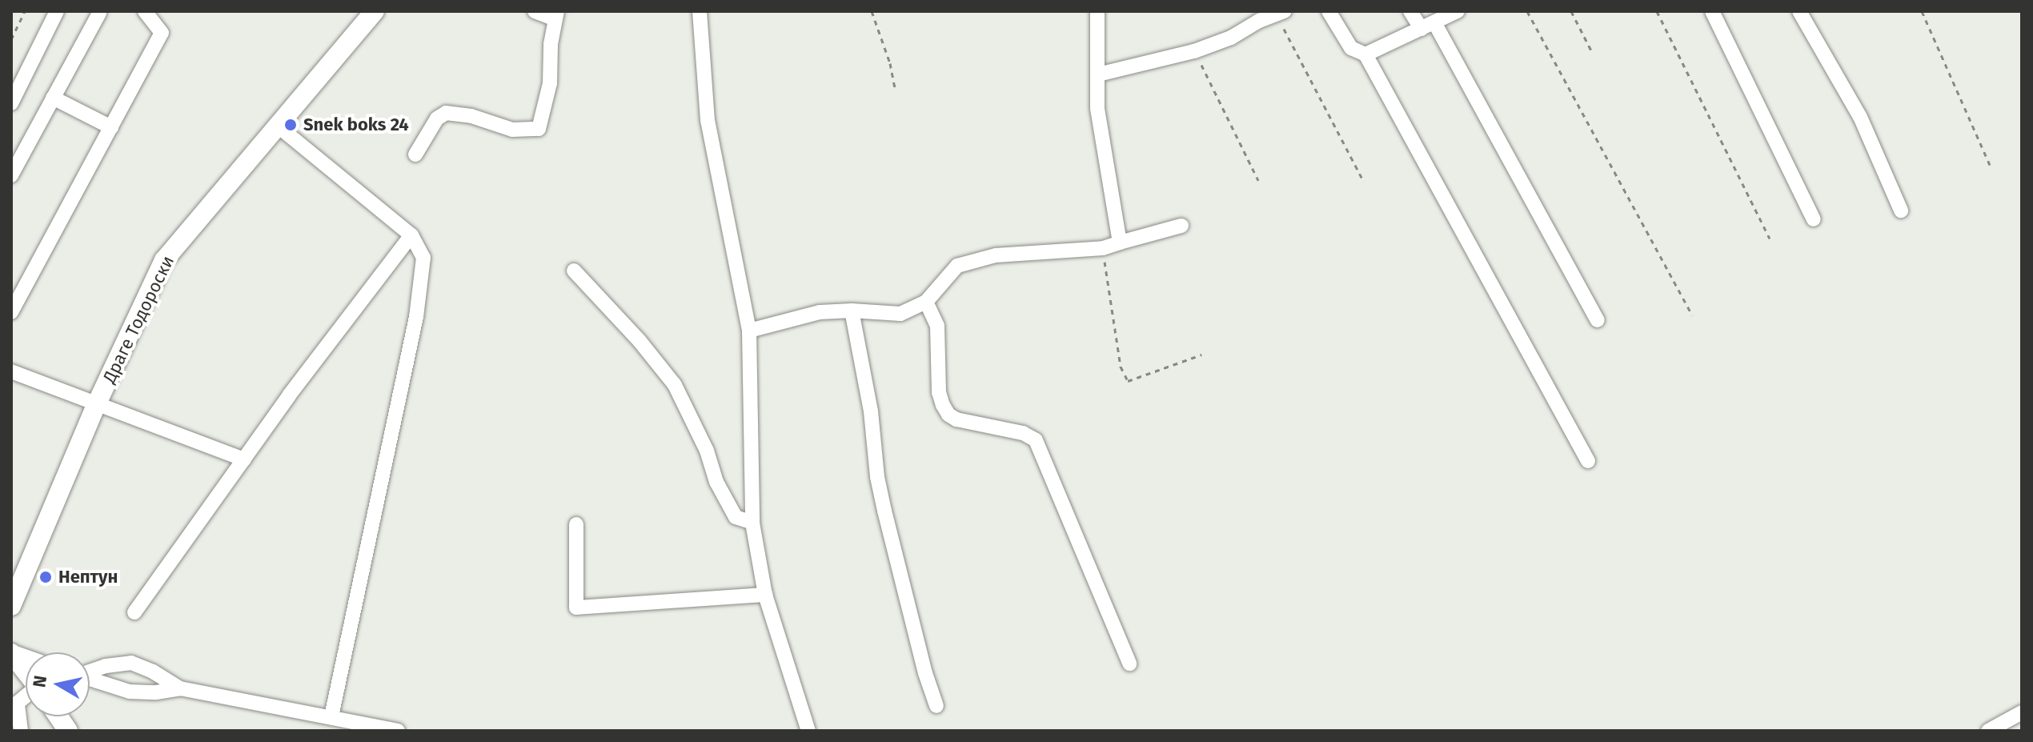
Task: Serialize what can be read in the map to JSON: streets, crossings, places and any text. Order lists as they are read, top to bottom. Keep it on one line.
{"streets":{"street":["Драге Тодороски"]},"places":["Snek boks 24","Нептун"],"north":"left"}
